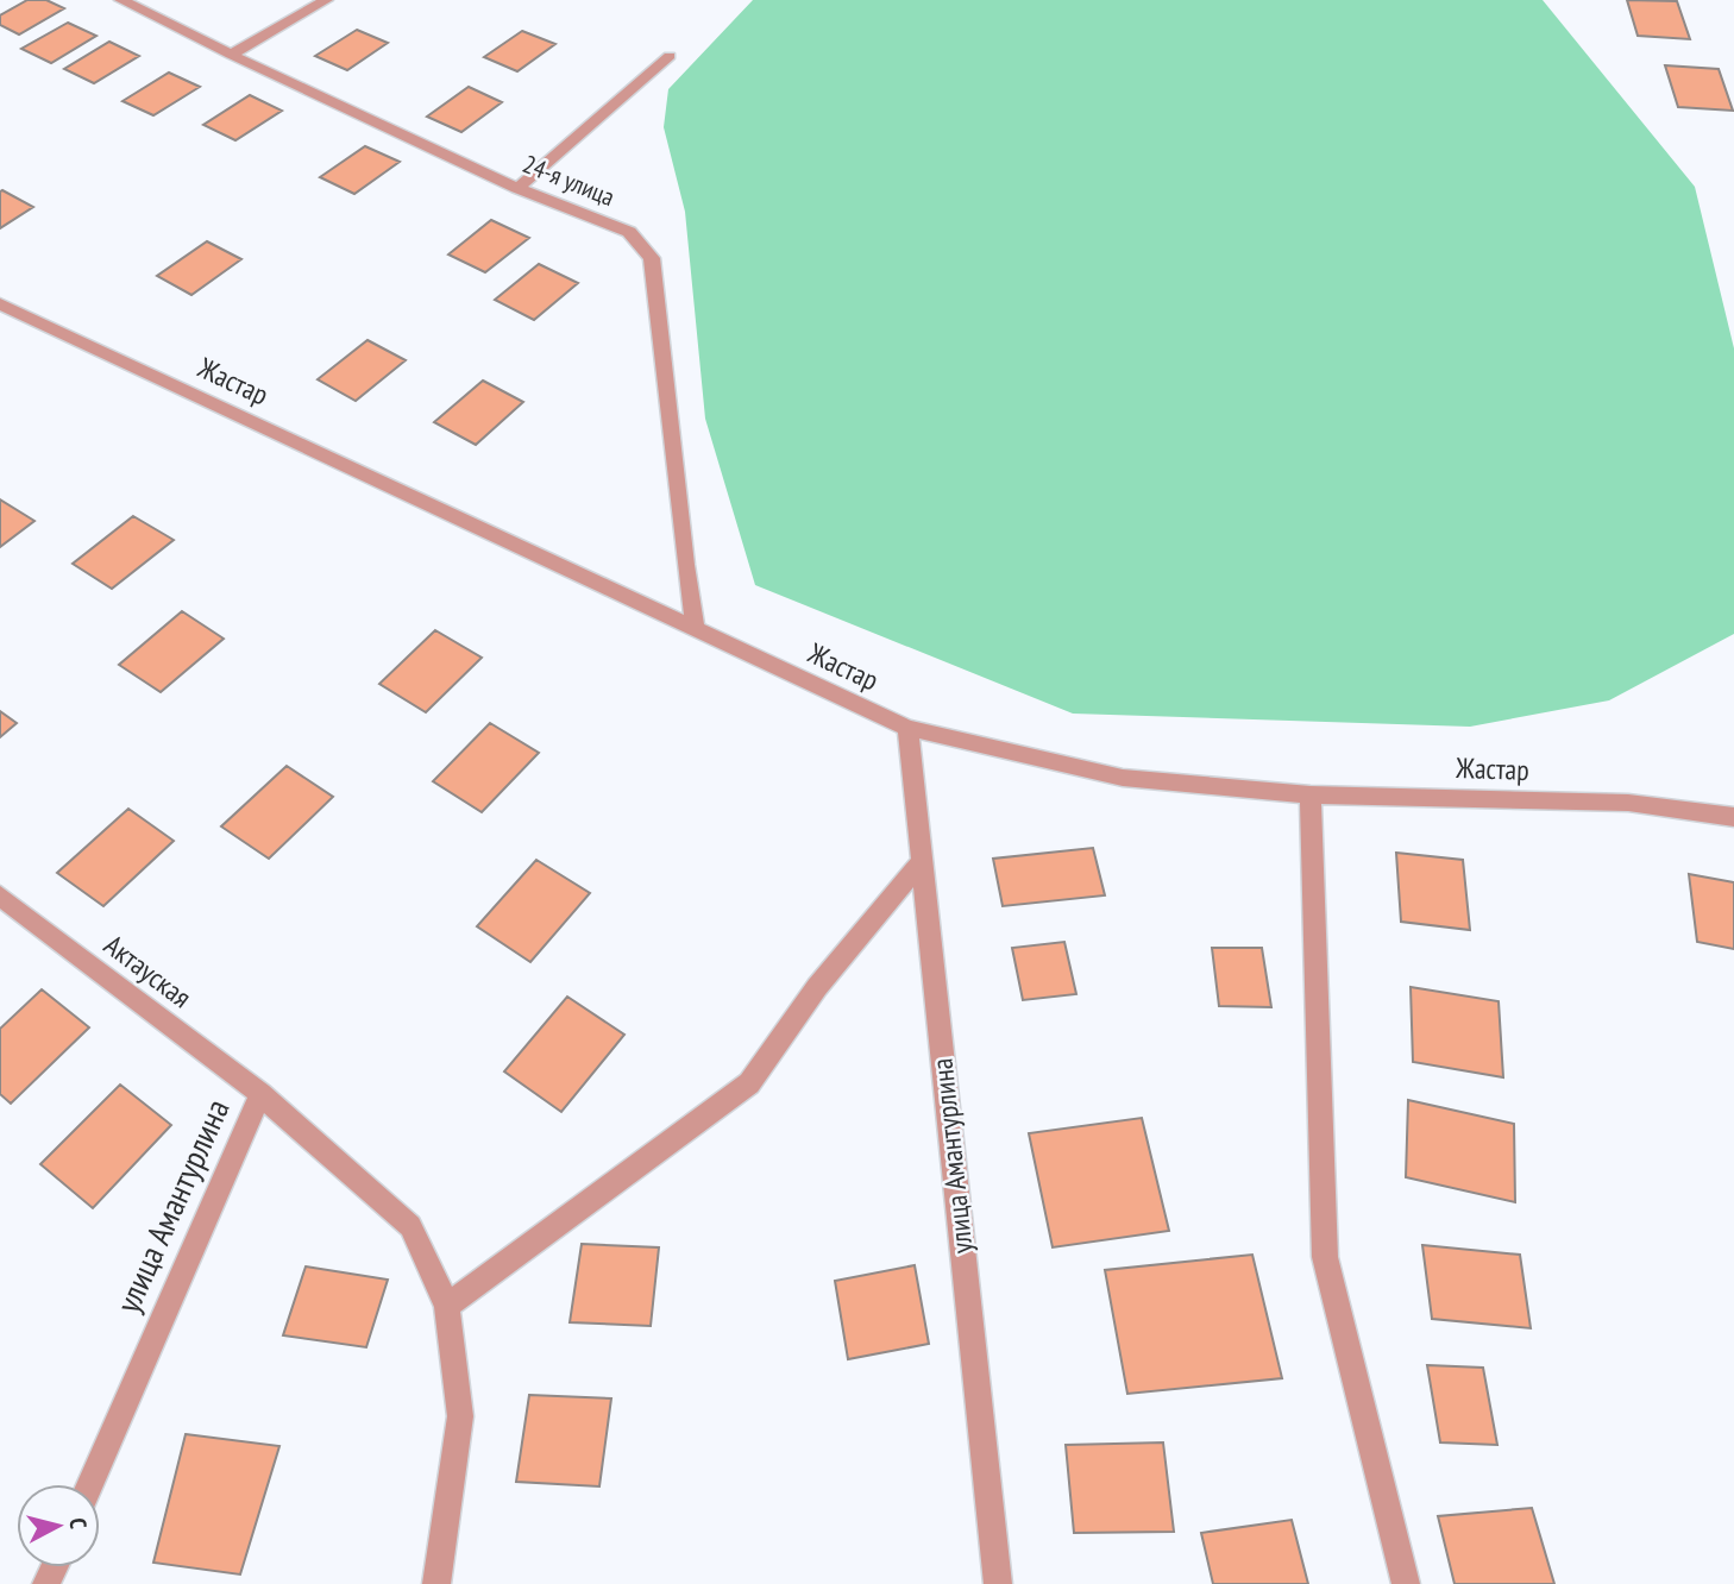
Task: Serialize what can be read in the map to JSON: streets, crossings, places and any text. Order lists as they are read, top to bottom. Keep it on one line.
{"streets":{"street":["24-я улица","Жастар","Актауская","улица Амантурлина"]},"crossings":[["24-я улица","Жастар"],["Жастар","улица Амантурлина"],["Актауская","улица Амантурлина"]],"north":"right"}
